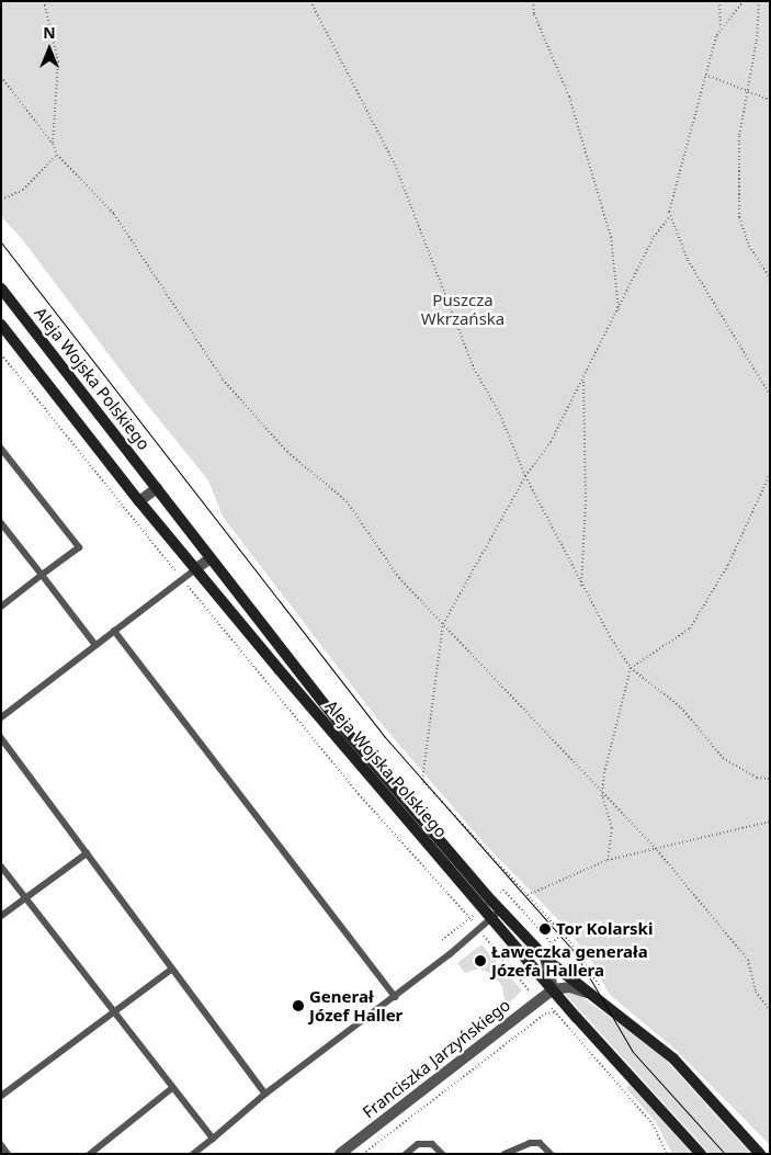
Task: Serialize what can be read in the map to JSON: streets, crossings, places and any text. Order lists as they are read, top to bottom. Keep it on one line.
{"streets":{"main road":["Aleja Wojska Polskiego"],"street":["Franciszka Jarzyńskiego"]},"crossings":[["Aleja Wojska Polskiego","Franciszka Jarzyńskiego"]],"parks":["Puszcza Wkrzańska"],"places":["Tor Kolarski","Ławeczka generała Józefa Hallera","Generał Józef Haller"],"north":"top"}
